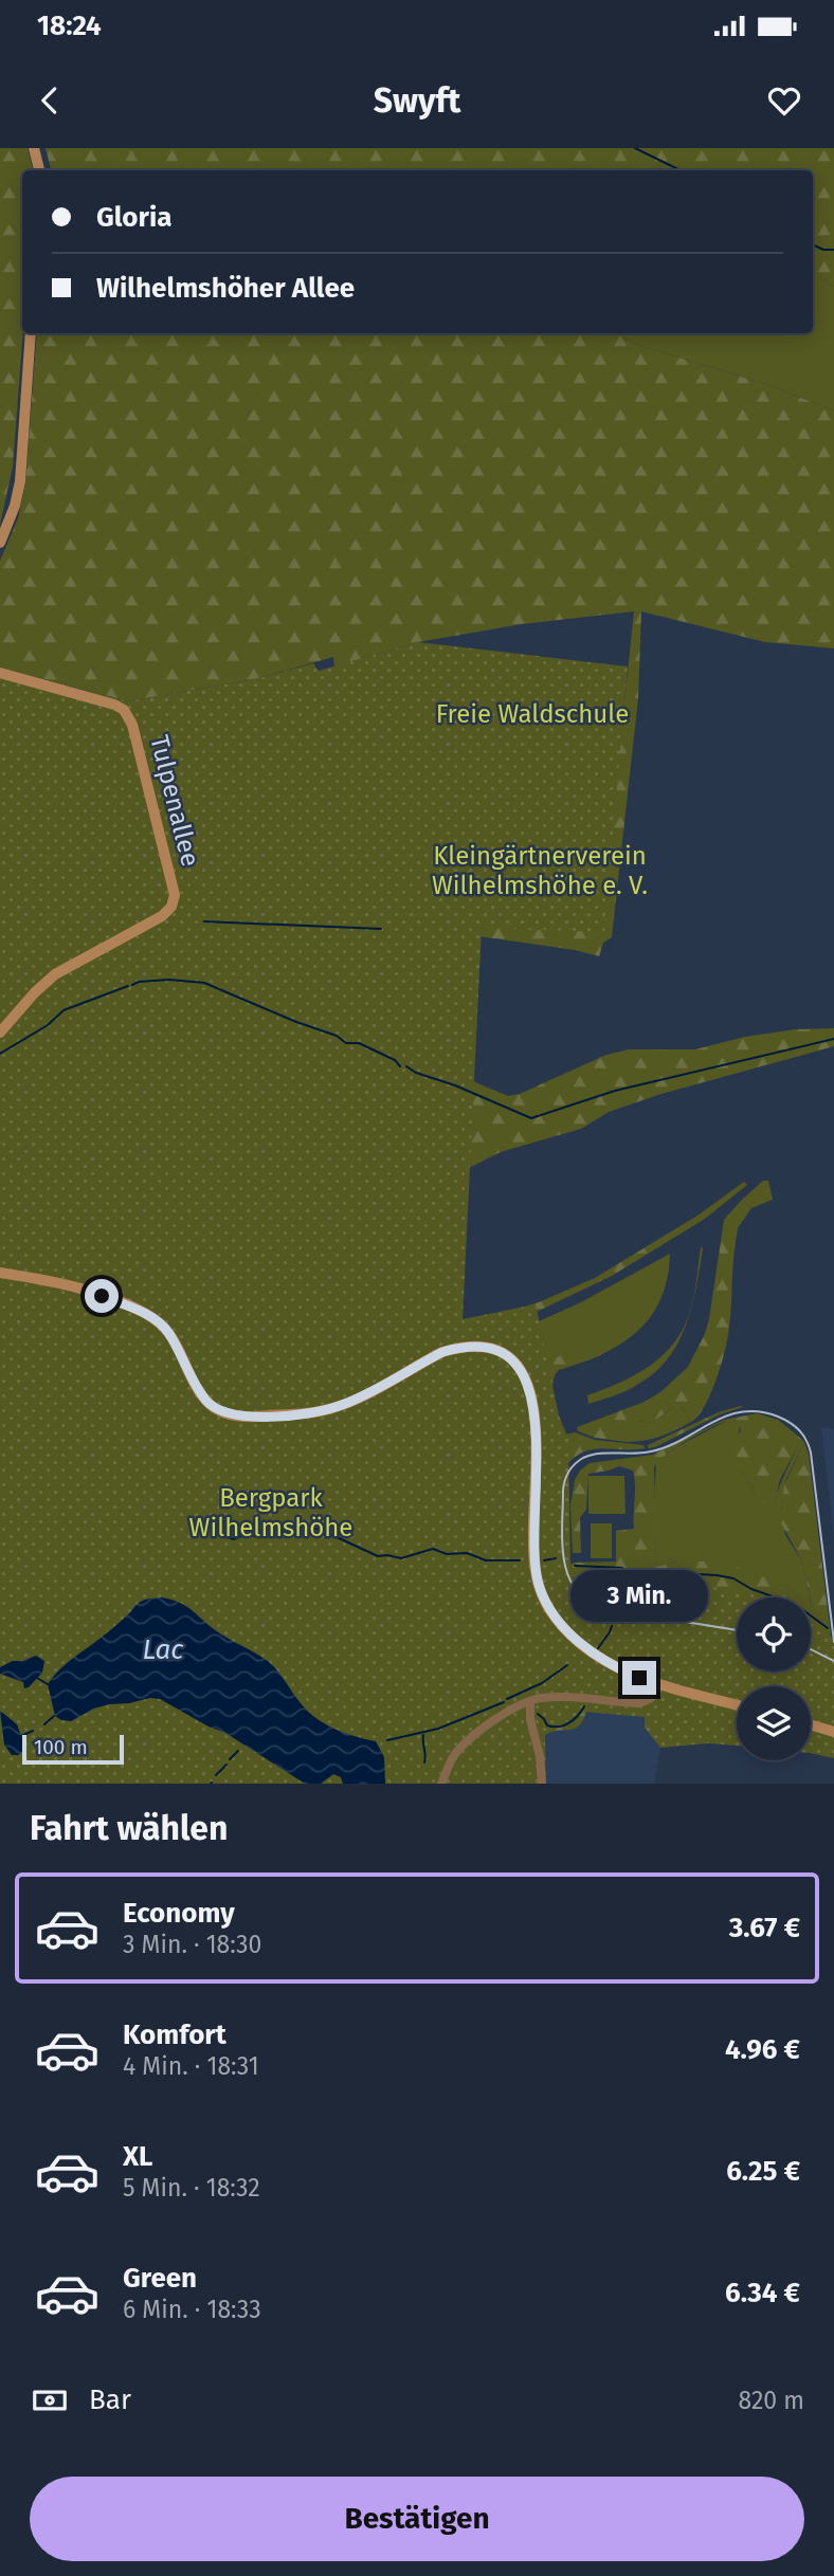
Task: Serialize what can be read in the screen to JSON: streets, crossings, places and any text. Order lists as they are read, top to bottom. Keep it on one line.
{"streets":{"main road":["Tulpenallee"]},"water":["Lac"],"parks":["Freie Waldschule","Kleingärtnerverein Wilhelmshöhe e. V.","Bergpark Wilhelmshöhe"],"scale_bar":"100 m","page":{"status":"18:24","header":"Swyft","banner":["Gloria","Wilhelmshöher Allee"],"bubble":"3 Min.","scale":"100 m","heading":"Fahrt wählen","list":[{"name":"Economy","note":"3 Min. · 18:30","value":"3.67 €"},{"name":"Komfort","note":"4 Min. · 18:31","value":"4.96 €"},{"name":"XL","note":"5 Min. · 18:32","value":"6.25 €"},{"name":"Green","note":"6 Min. · 18:33","value":"6.34 €"}],"pay":["Bar","820 m"],"buttons":"Bestätigen"}}
